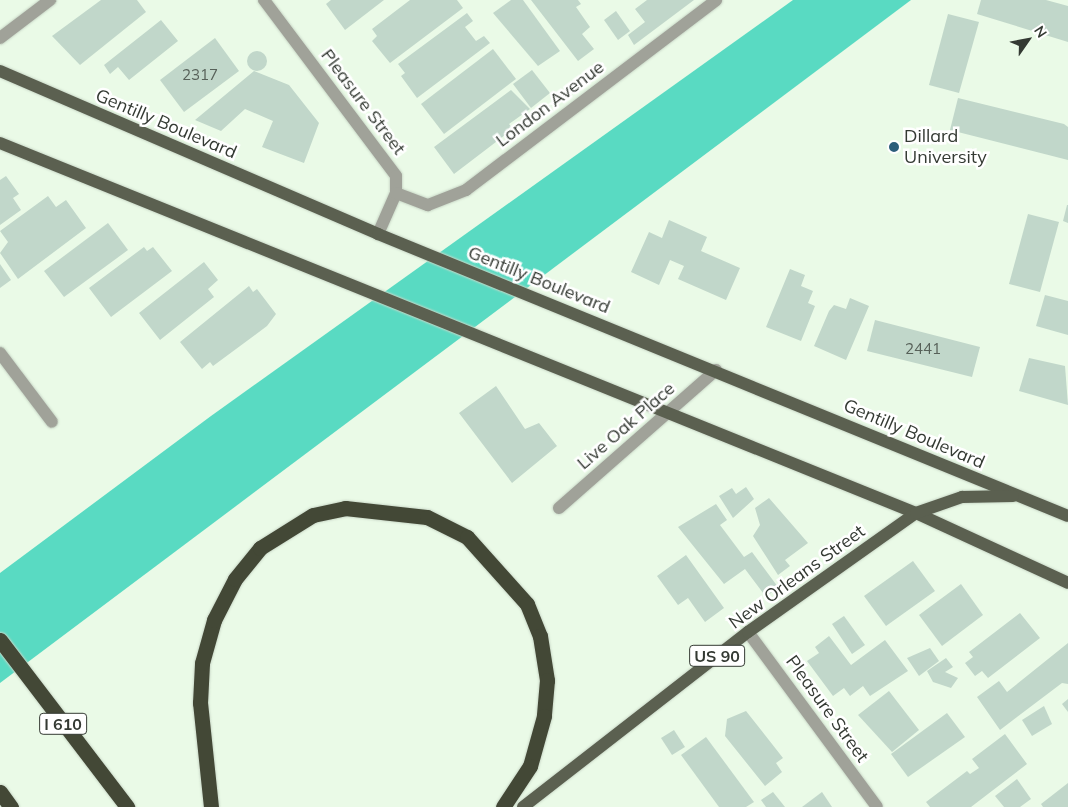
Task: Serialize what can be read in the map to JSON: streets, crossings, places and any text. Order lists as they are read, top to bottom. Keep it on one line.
{"streets":{"highway":["I 610"],"main road":["Gentilly Boulevard","New Orleans Street","US 90"],"street":["Pleasure Street","London Avenue","Live Oak Place"]},"crossings":[["Pleasure Street","London Avenue"],["Pleasure Street","New Orleans Street"],["Gentilly Boulevard","Live Oak Place"],["Gentilly Boulevard","New Orleans Street"]],"places":["Dillard University"],"house_numbers":["2317","2441"],"north":"top right"}
